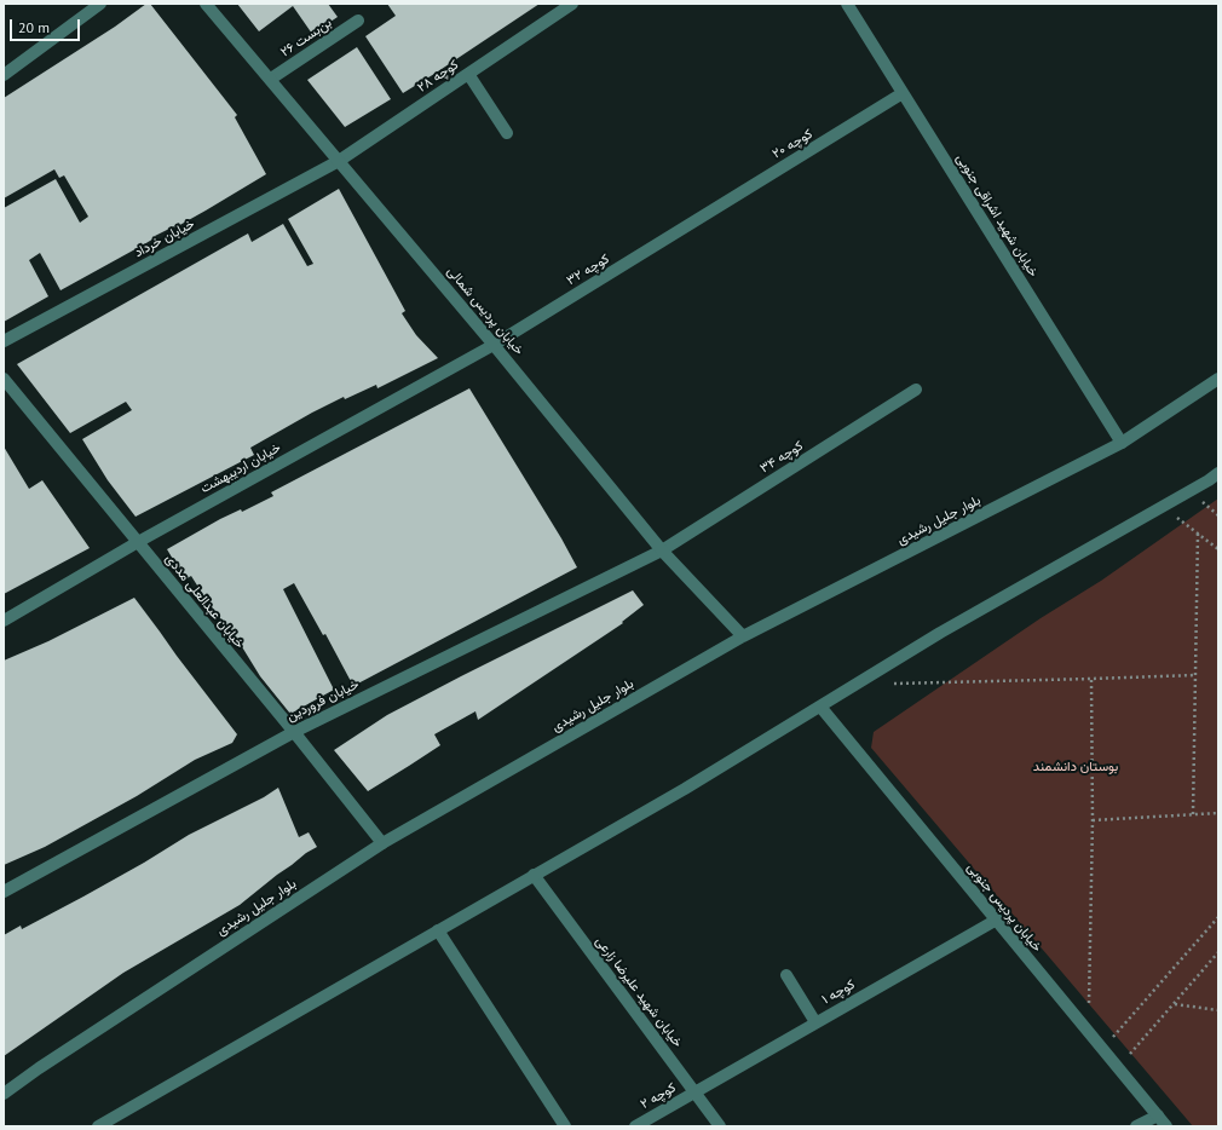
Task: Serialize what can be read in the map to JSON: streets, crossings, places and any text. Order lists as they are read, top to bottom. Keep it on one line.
{"streets":{"street":["بن‌بست ۲۶","کوچه ۲۸","کوچه ۲۰","خیابان شهید اشراقی جنوبی","خیابان خرداد","کوچه ۳۲","خیابان پردیس شمالی","کوچه ۳۴","خیابان اردیبهشت","بلوار جلیل رشیدی","خیابان عبدالعلی مددی","خیابان فروردین","خیابان پردیس جنوبی","خیابان شهید علیرضا زارعی","کوچه ۱","کوچه ۲"]},"crossings":[["بن‌بست ۲۶","خیابان پردیس شمالی"],["کوچه ۲۸","خیابان خرداد"],["کوچه ۲۸","خیابان پردیس شمالی"],["کوچه ۲۰","خیابان شهید اشراقی جنوبی"],["کوچه ۲۰","کوچه ۳۲"],["خیابان شهید اشراقی جنوبی","بلوار جلیل رشیدی"],["خیابان خرداد","خیابان پردیس شمالی"],["کوچه ۳۲","خیابان پردیس شمالی"],["کوچه ۳۲","خیابان اردیبهشت"],["خیابان پردیس شمالی","کوچه ۳۴"],["خیابان پردیس شمالی","خیابان اردیبهشت"],["خیابان پردیس شمالی","بلوار جلیل رشیدی"],["خیابان پردیس شمالی","خیابان فروردین"],["کوچه ۳۴","خیابان فروردین"],["خیابان اردیبهشت","خیابان عبدالعلی مددی"],["بلوار جلیل رشیدی","خیابان عبدالعلی مددی"],["خیابان عبدالعلی مددی","خیابان فروردین"],["خیابان پردیس جنوبی","کوچه ۱"],["خیابان شهید علیرضا زارعی","کوچه ۱"],["خیابان شهید علیرضا زارعی","کوچه ۲"],["کوچه ۱","کوچه ۲"]],"parks":["بوستان دانشمند"],"scale_bar":"20 m"}
